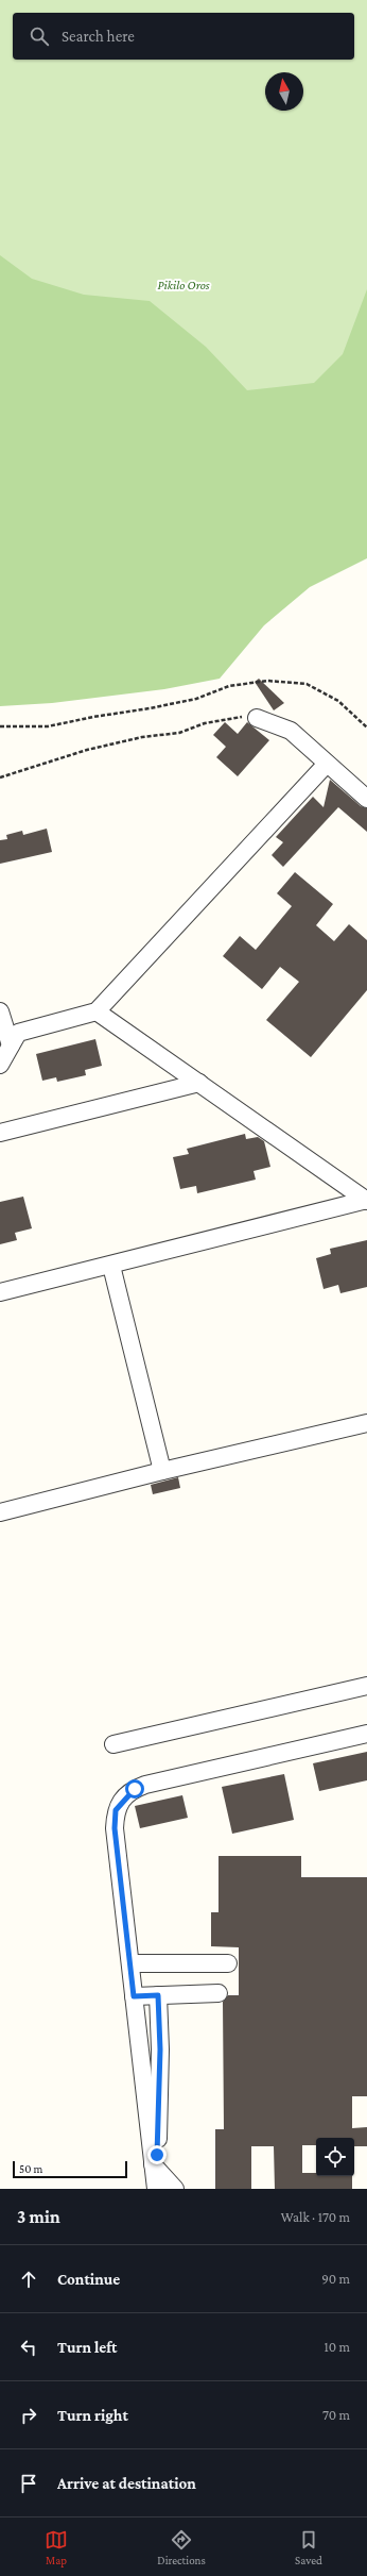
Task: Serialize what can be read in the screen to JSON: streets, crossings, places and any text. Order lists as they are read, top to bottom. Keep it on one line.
{"parks":["Pikilo Oros"],"scale_bar":"50 m","north":"top","page":{"search":"Search here","scale":"50 m","heading":["3 min","Walk · 170 m"],"list":[["Continue","90 m"],["Turn left","10 m"],["Turn right","70 m"],"Arrive at destination"],"nav":["Map","Directions","Saved"]}}
